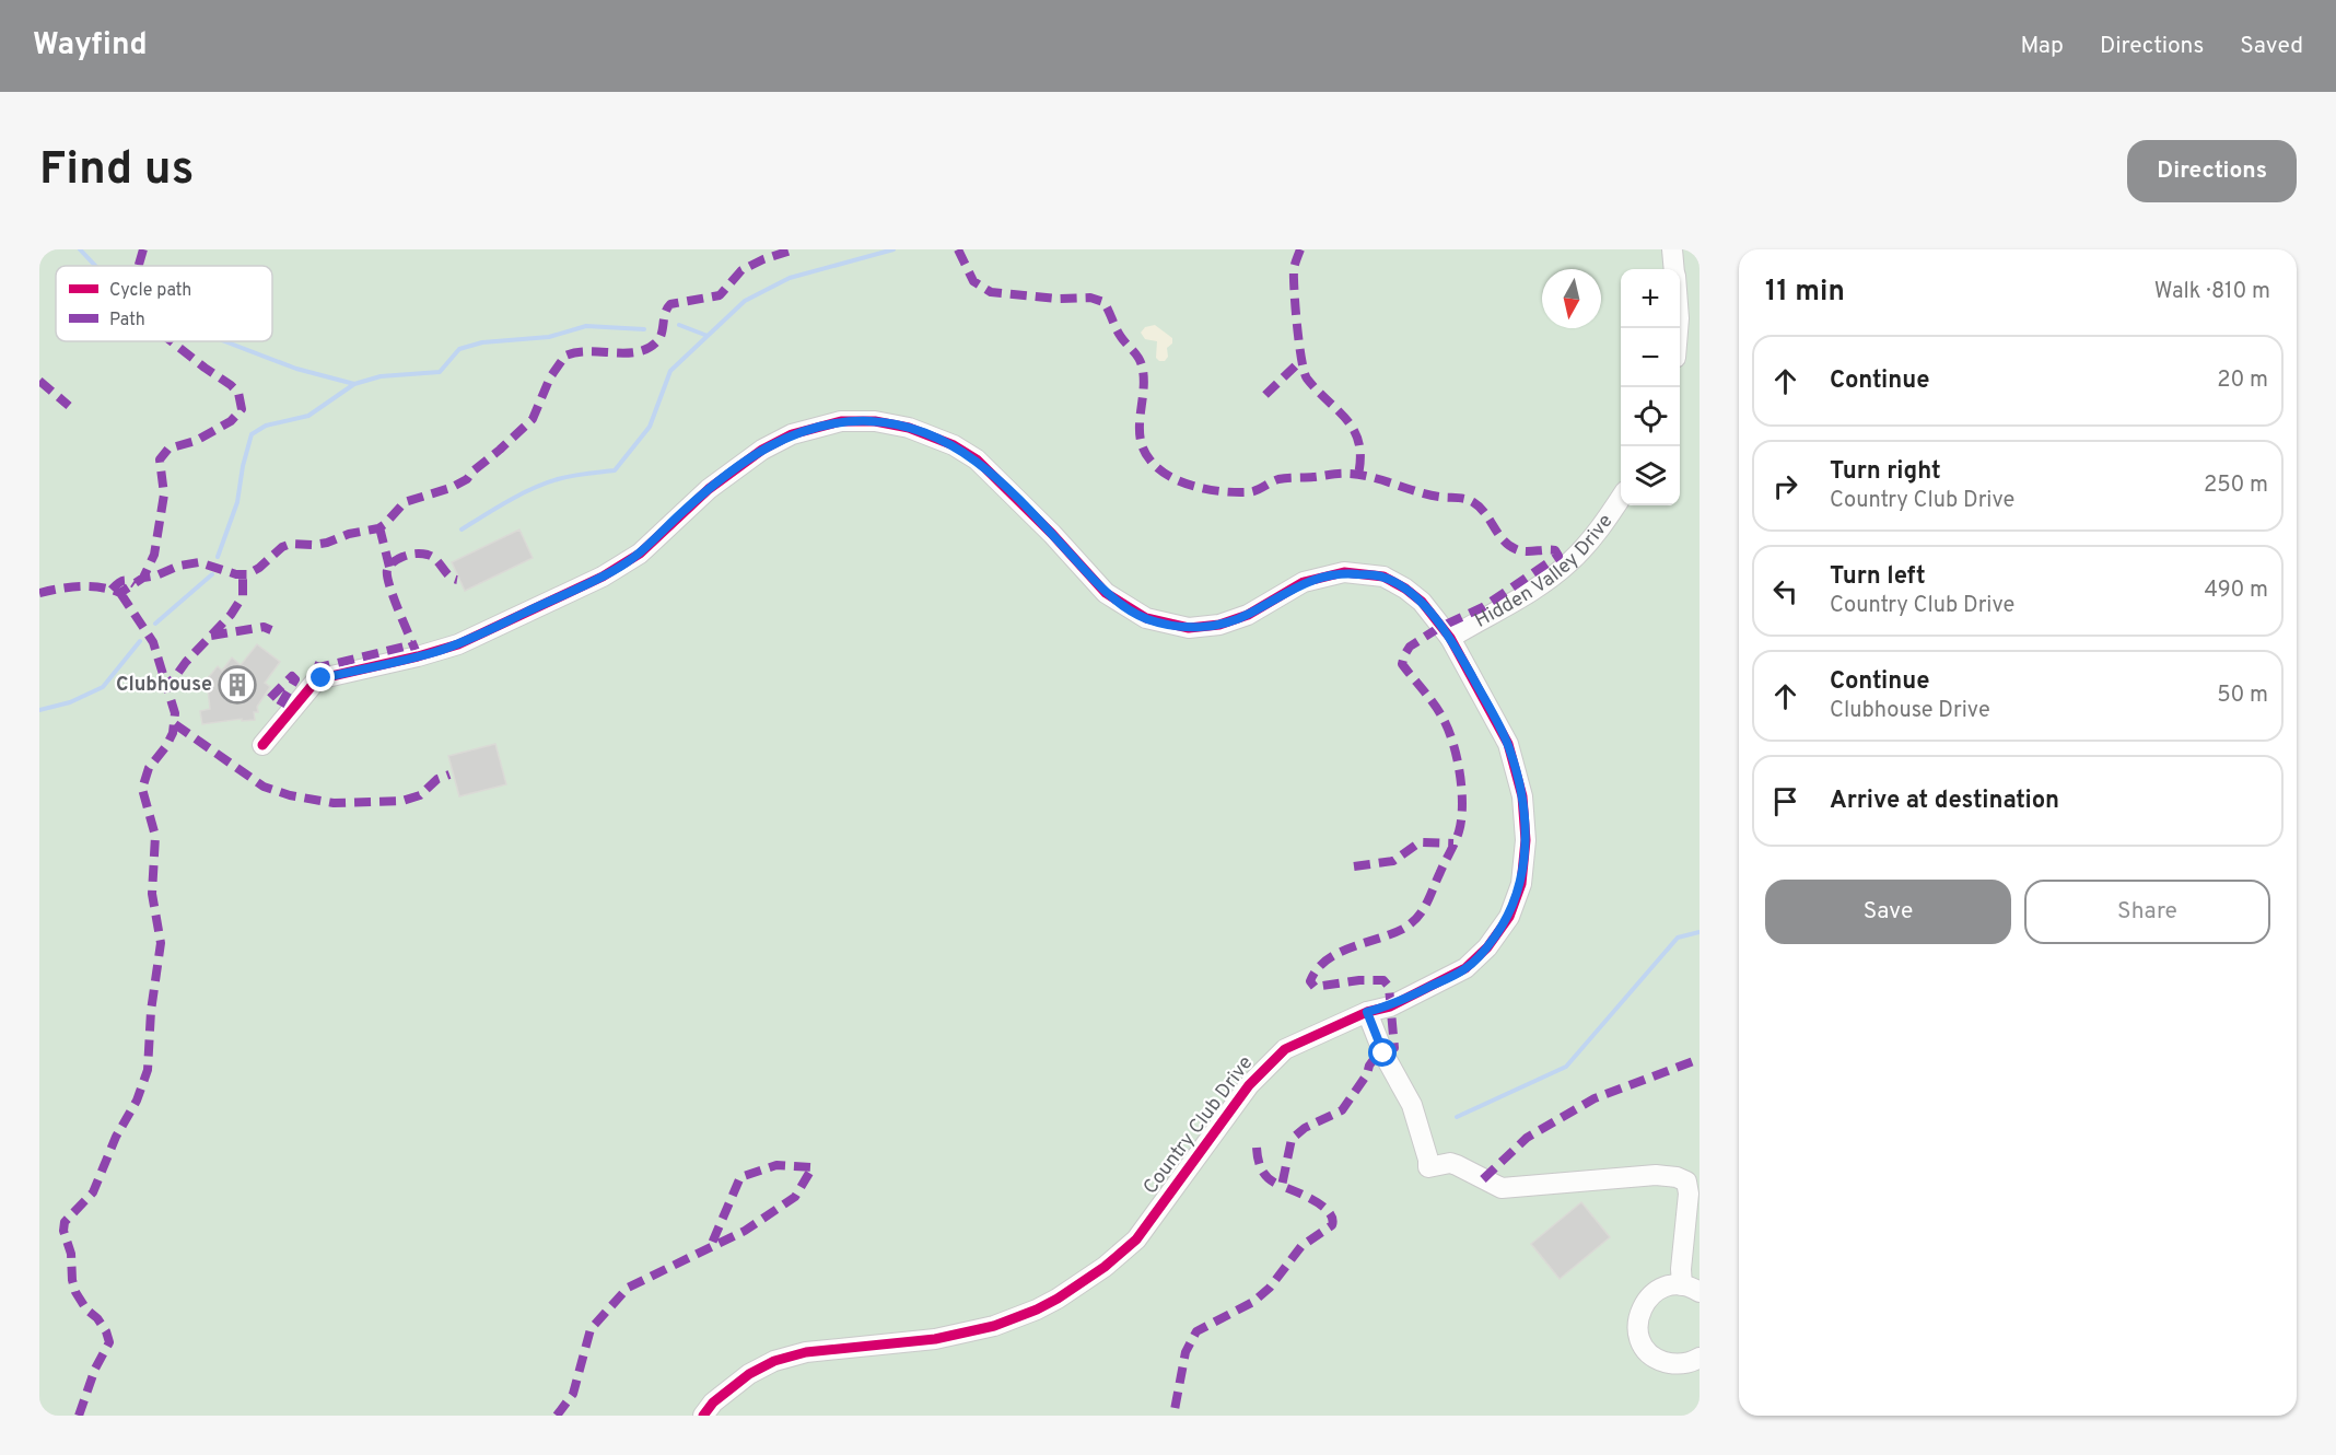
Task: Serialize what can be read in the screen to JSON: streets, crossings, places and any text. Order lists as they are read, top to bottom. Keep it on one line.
{"streets":{"street":["Hidden Valley Drive","Country Club Drive"]},"crossings":[["Hidden Valley Drive","Country Club Drive"]],"places":{"building":["Clubhouse"]},"legend":["Cycle path","Path"],"north":"bottom","page":{"header":"Wayfind","nav":["Map","Directions","Saved"],"buttons":["Directions",["Save","Share"]],"title":"Find us","heading":["11 min","Walk · 810 m"],"map_buttons":["+","−"],"list":[["Continue","20 m"],["Turn right","Country Club Drive","250 m"],["Turn left","Country Club Drive","490 m"],["Continue","Clubhouse Drive","50 m"],"Arrive at destination"]}}
